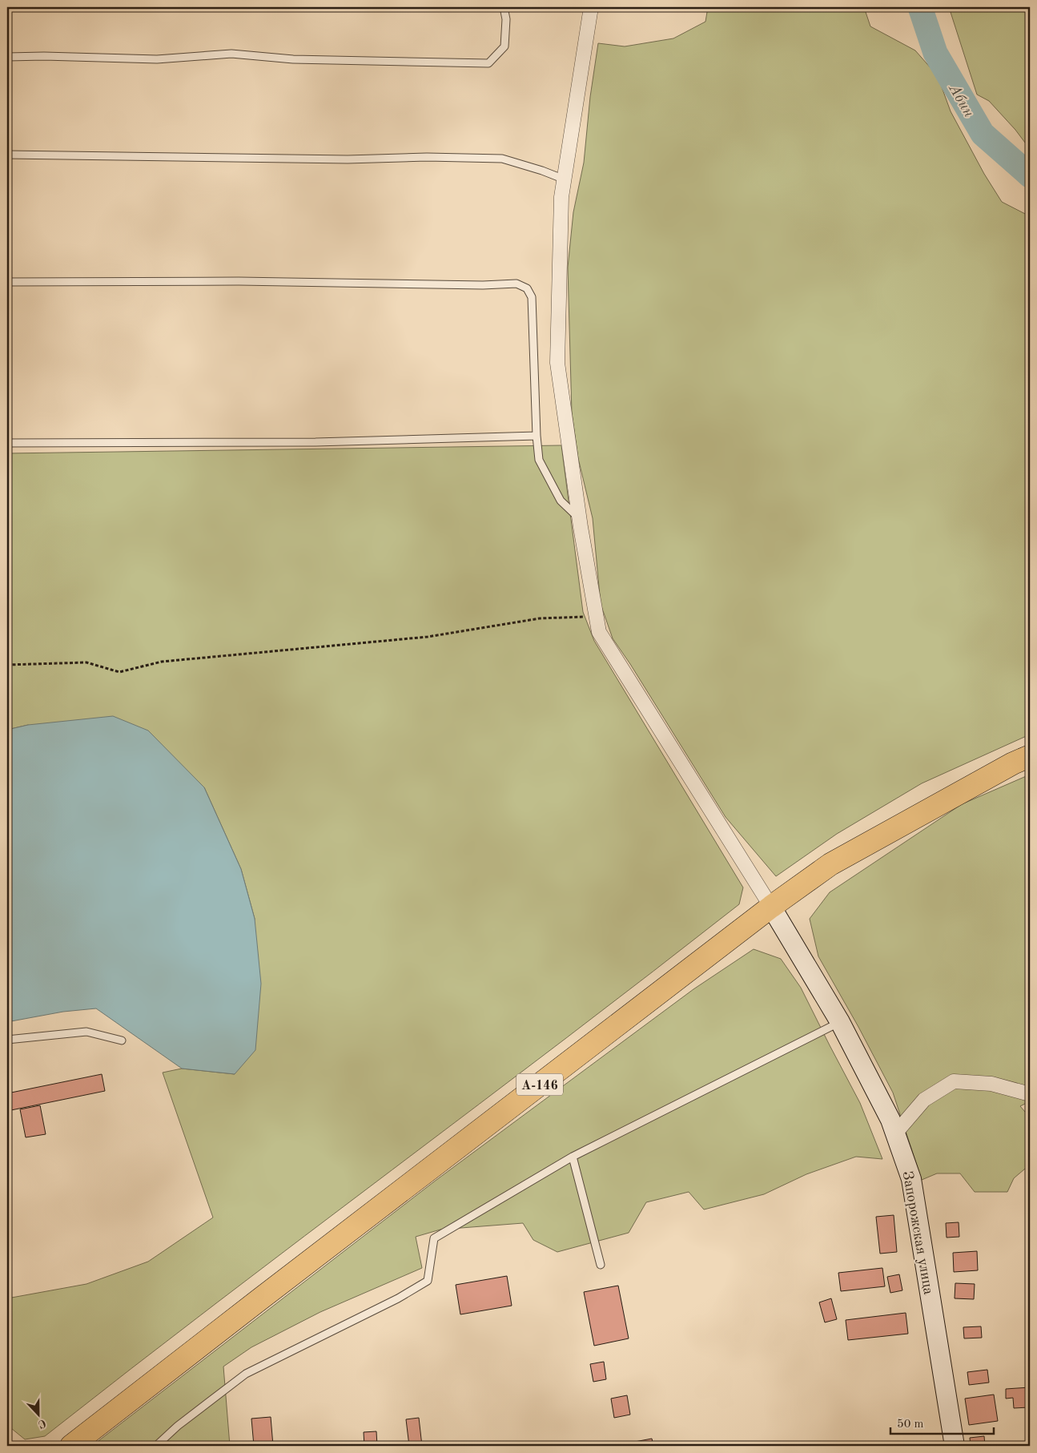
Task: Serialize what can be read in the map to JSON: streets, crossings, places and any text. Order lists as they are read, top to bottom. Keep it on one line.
{"streets":{"highway":["А-146"],"main road":["Запорожская улица"]},"crossings":[["А-146","Запорожская улица"]],"water":["Абин"],"scale_bar":"50 m","north":"bottom"}
